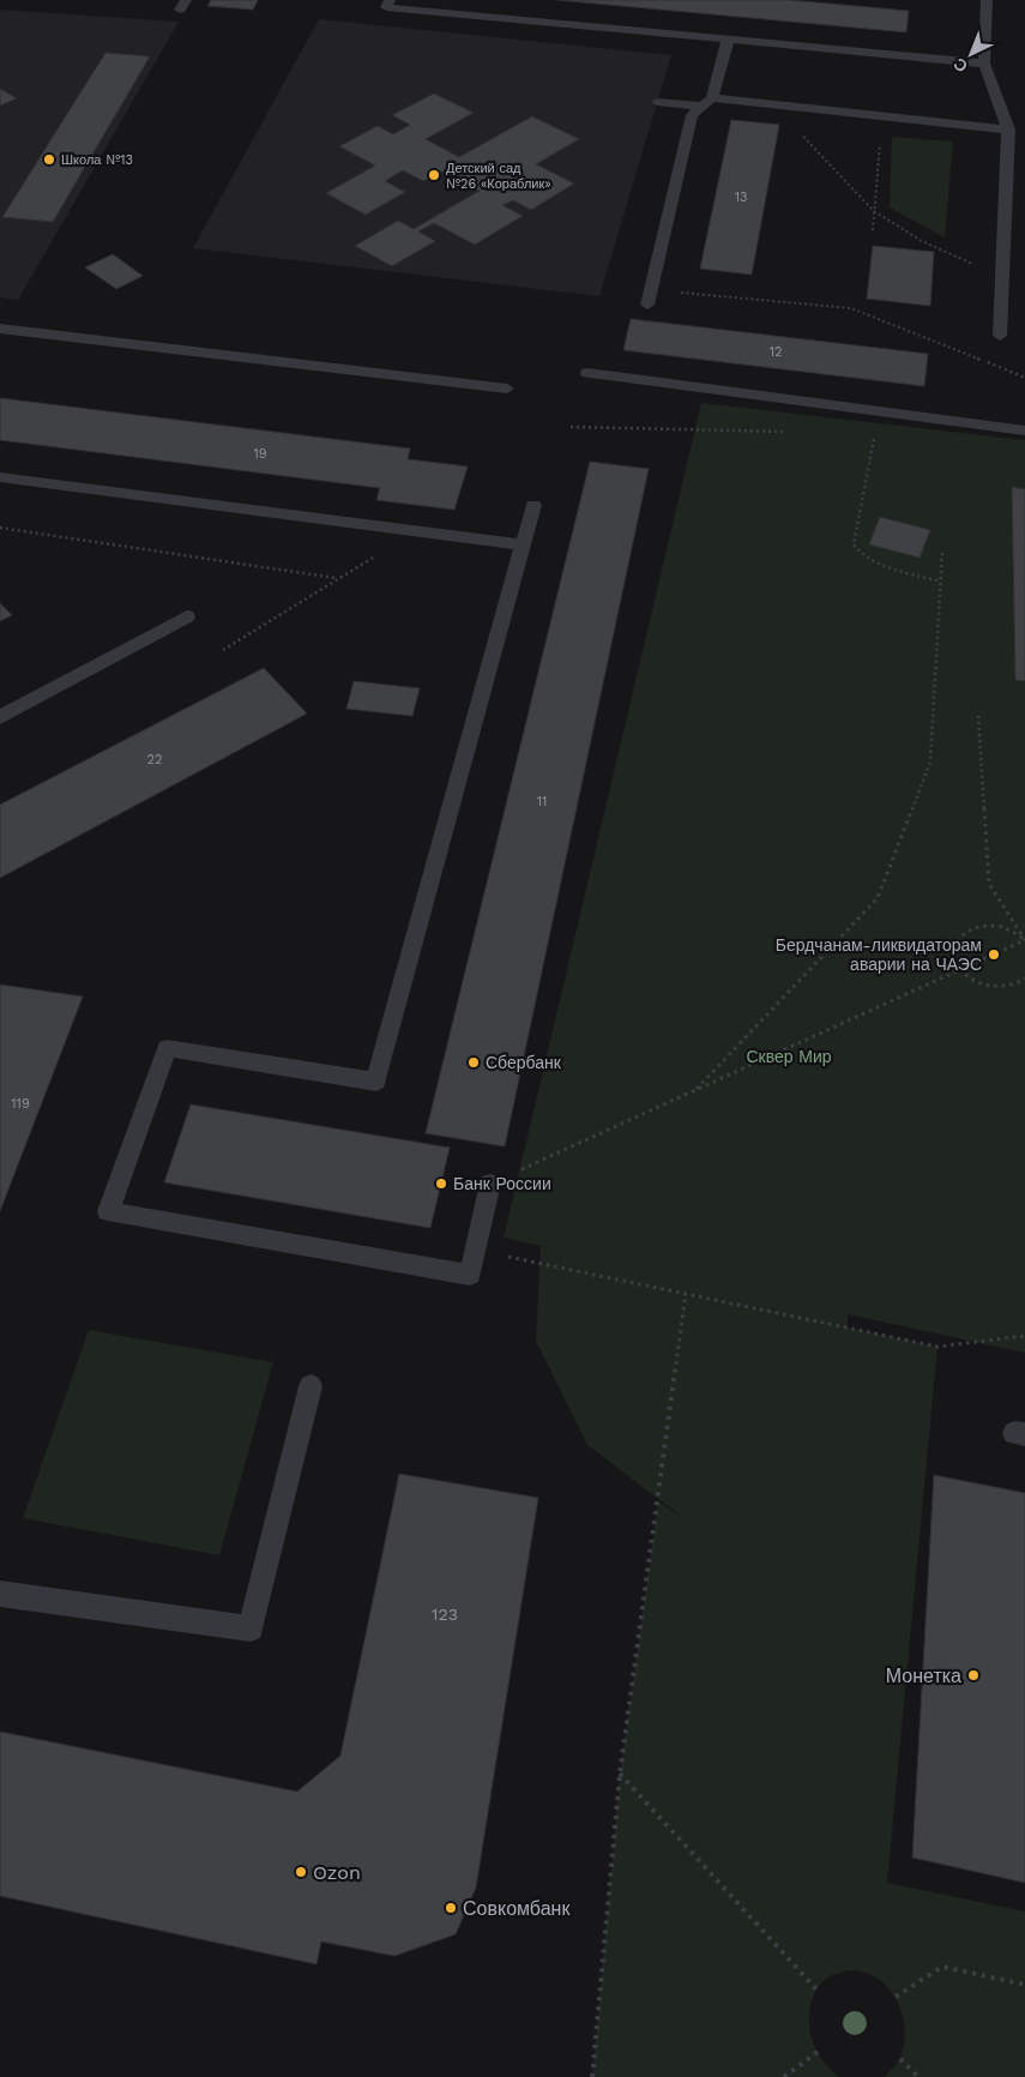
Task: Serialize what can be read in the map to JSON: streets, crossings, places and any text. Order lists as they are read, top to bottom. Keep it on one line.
{"parks":["Сквер Мир"],"places":["Школа №13","Детский сад №26 «Кораблик»","Бердчанам-ликвидаторам аварии на ЧАЭС","Сбербанк","Банк России","Монетка","Ozon","Совкомбанк"],"house_numbers":["13","12","19","22","11","119","123"],"north":"bottom left"}
